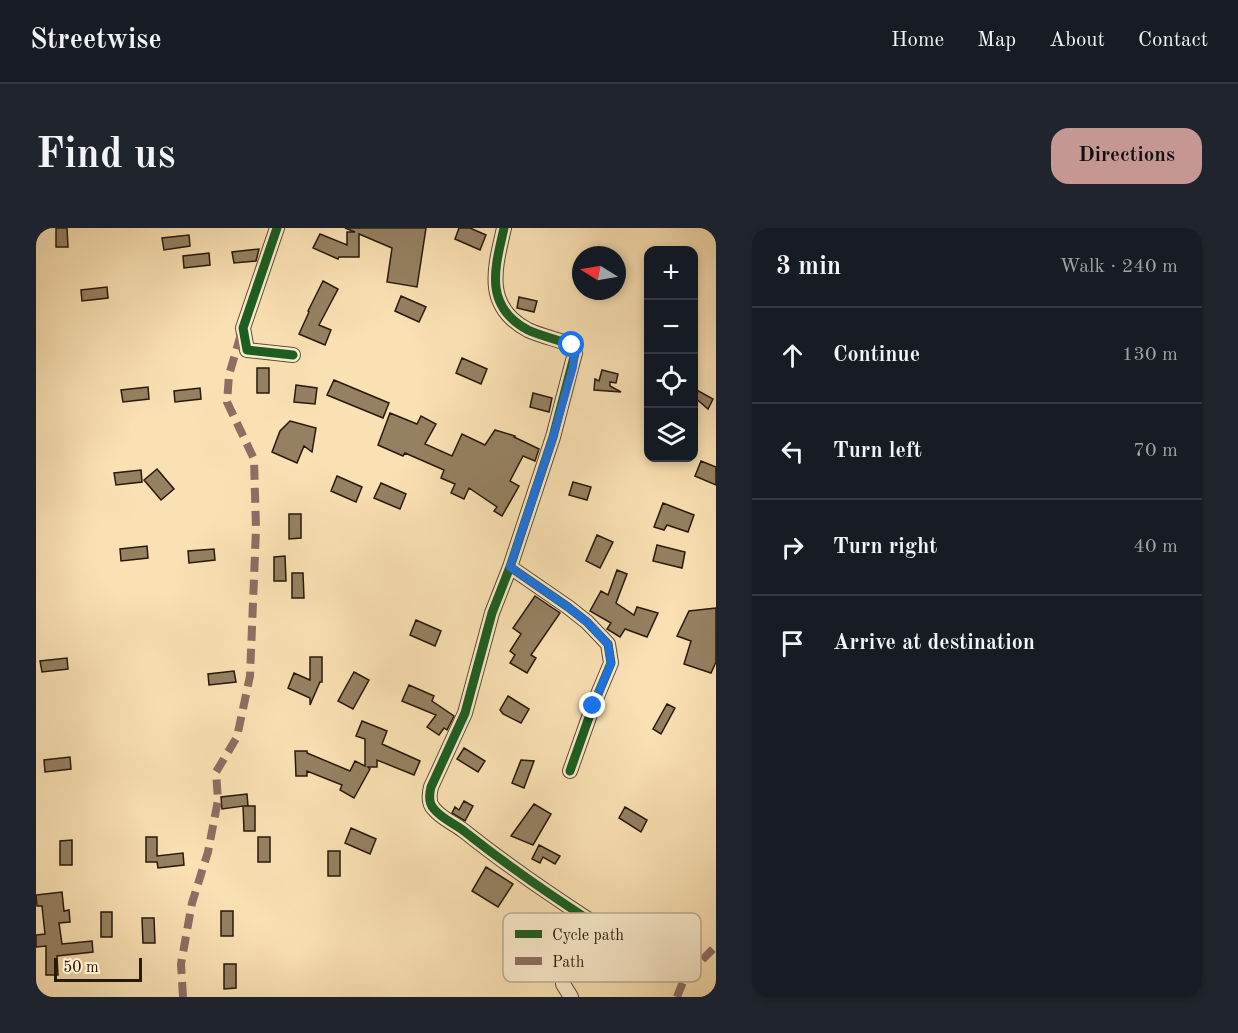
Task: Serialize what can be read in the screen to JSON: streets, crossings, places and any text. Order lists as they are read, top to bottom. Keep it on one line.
{"legend":["Cycle path","Path"],"scale_bar":"50 m","north":"left","page":{"header":"Streetwise","nav":["Home","Map","About","Contact"],"buttons":"Directions","title":"Find us","heading":["3 min","Walk · 240 m"],"map_buttons":["+","−"],"list":[["Continue","130 m"],["Turn left","70 m"],["Turn right","40 m"],"Arrive at destination"],"scale":"50 m"}}
